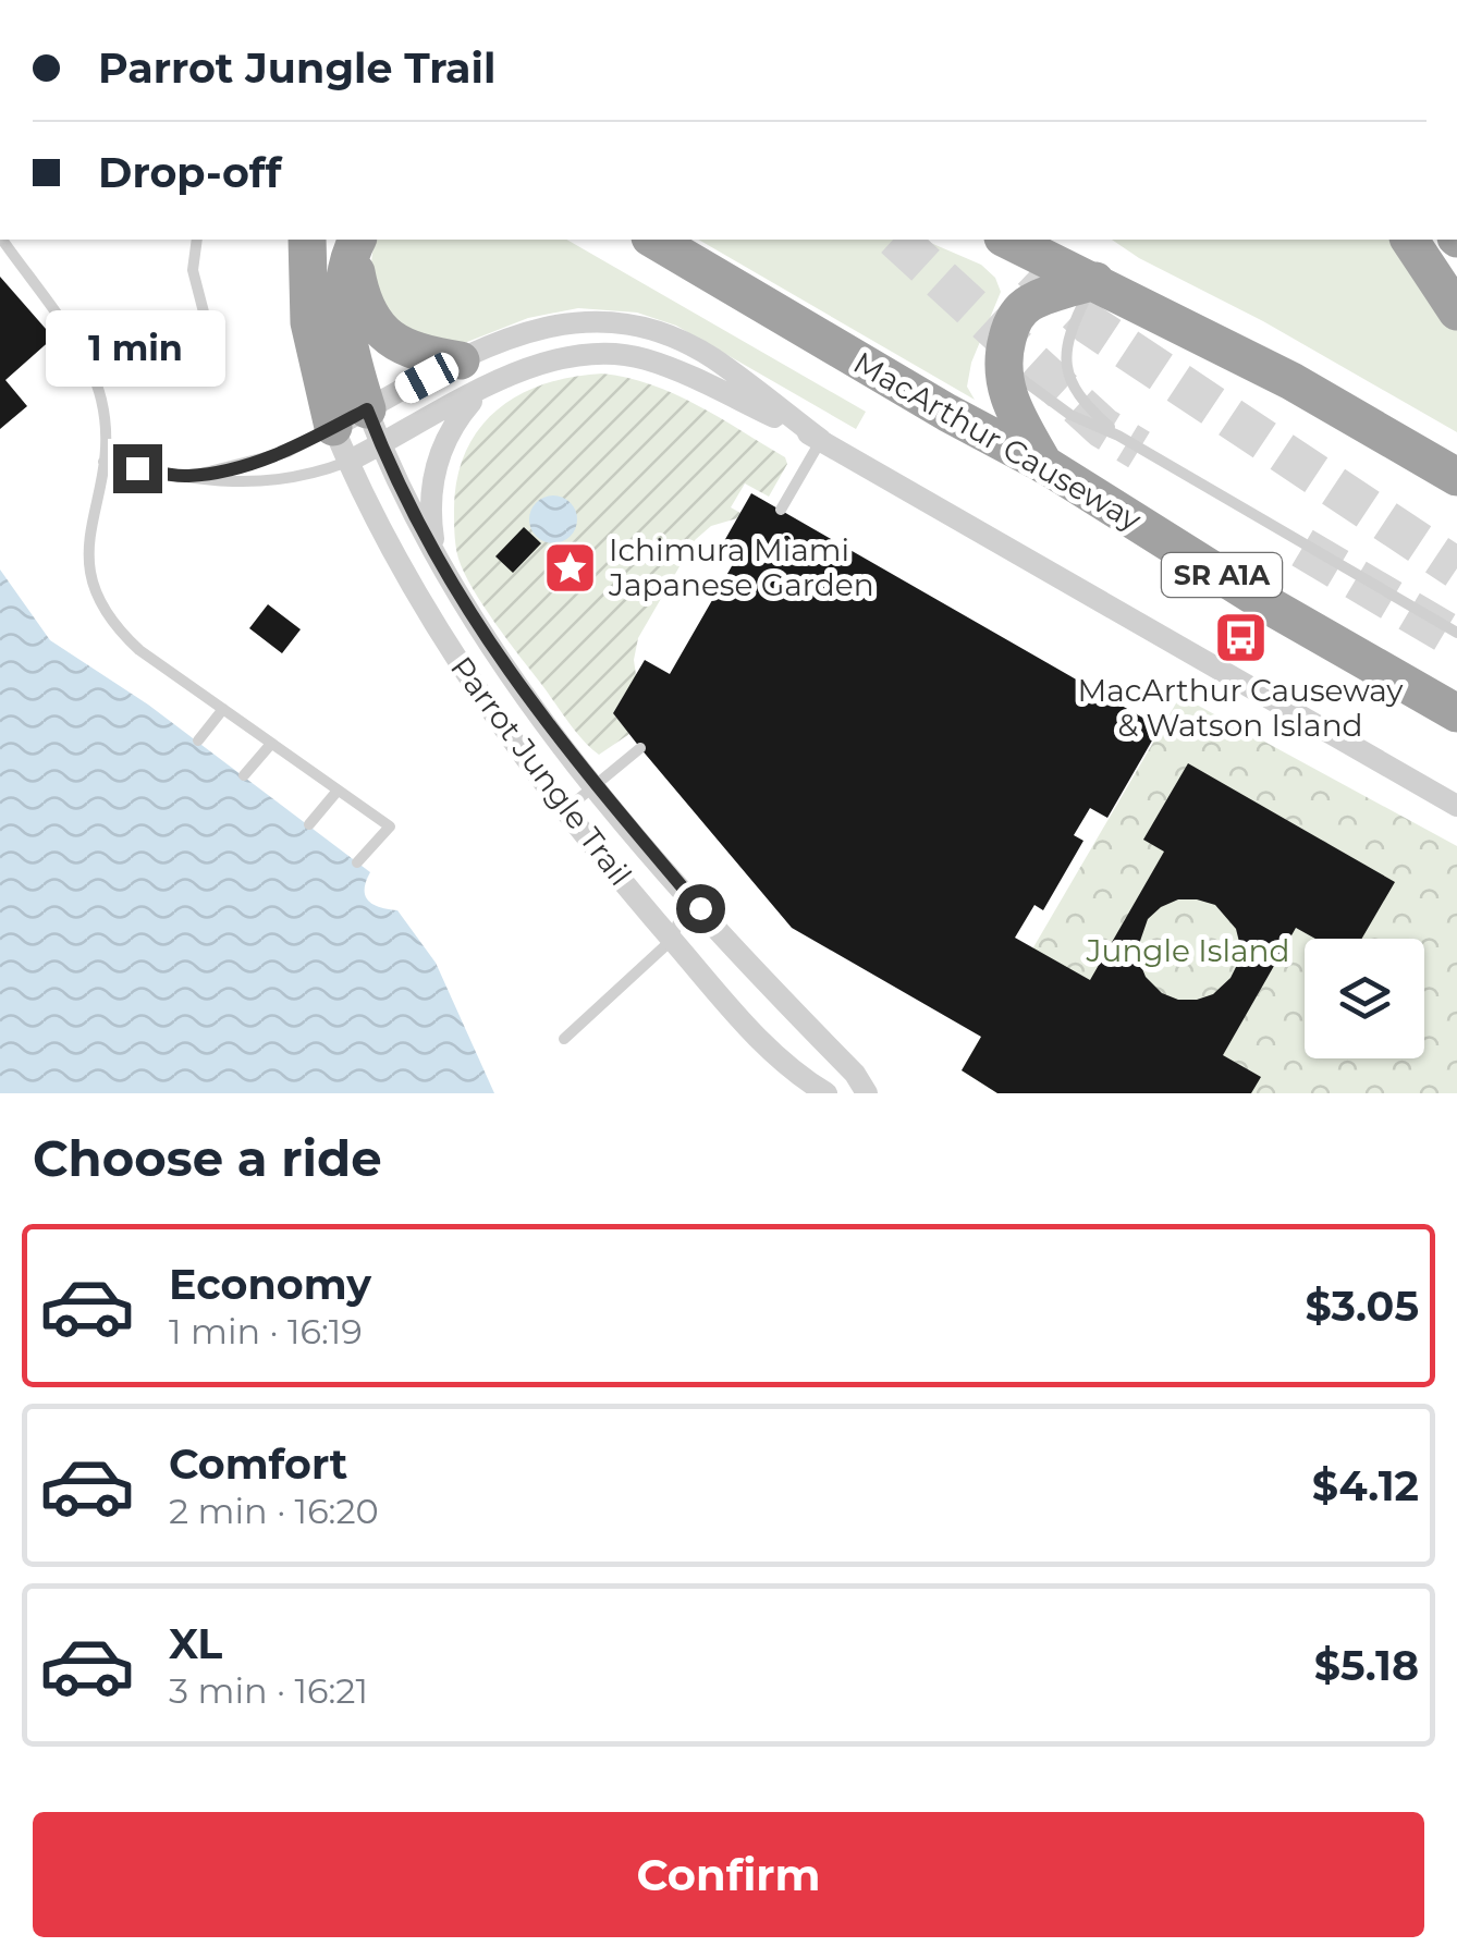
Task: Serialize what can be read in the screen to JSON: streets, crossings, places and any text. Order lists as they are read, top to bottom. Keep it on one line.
{"streets":{"highway":["MacArthur Causeway","SR A1A"],"street":["Parrot Jungle Trail"]},"parks":["Jungle Island"],"places":{"place":["Ichimura Miami Japanese Garden"],"bus stop":["MacArthur Causeway & Watson Island"]},"page":{"banner":["Parrot Jungle Trail","Drop-off"],"bubble":"1 min","heading":"Choose a ride","list":[{"name":"Economy","note":"1 min · 16:19","value":"$3.05"},{"name":"Comfort","note":"2 min · 16:20","value":"$4.12"},{"name":"XL","note":"3 min · 16:21","value":"$5.18"}],"buttons":"Confirm"}}
